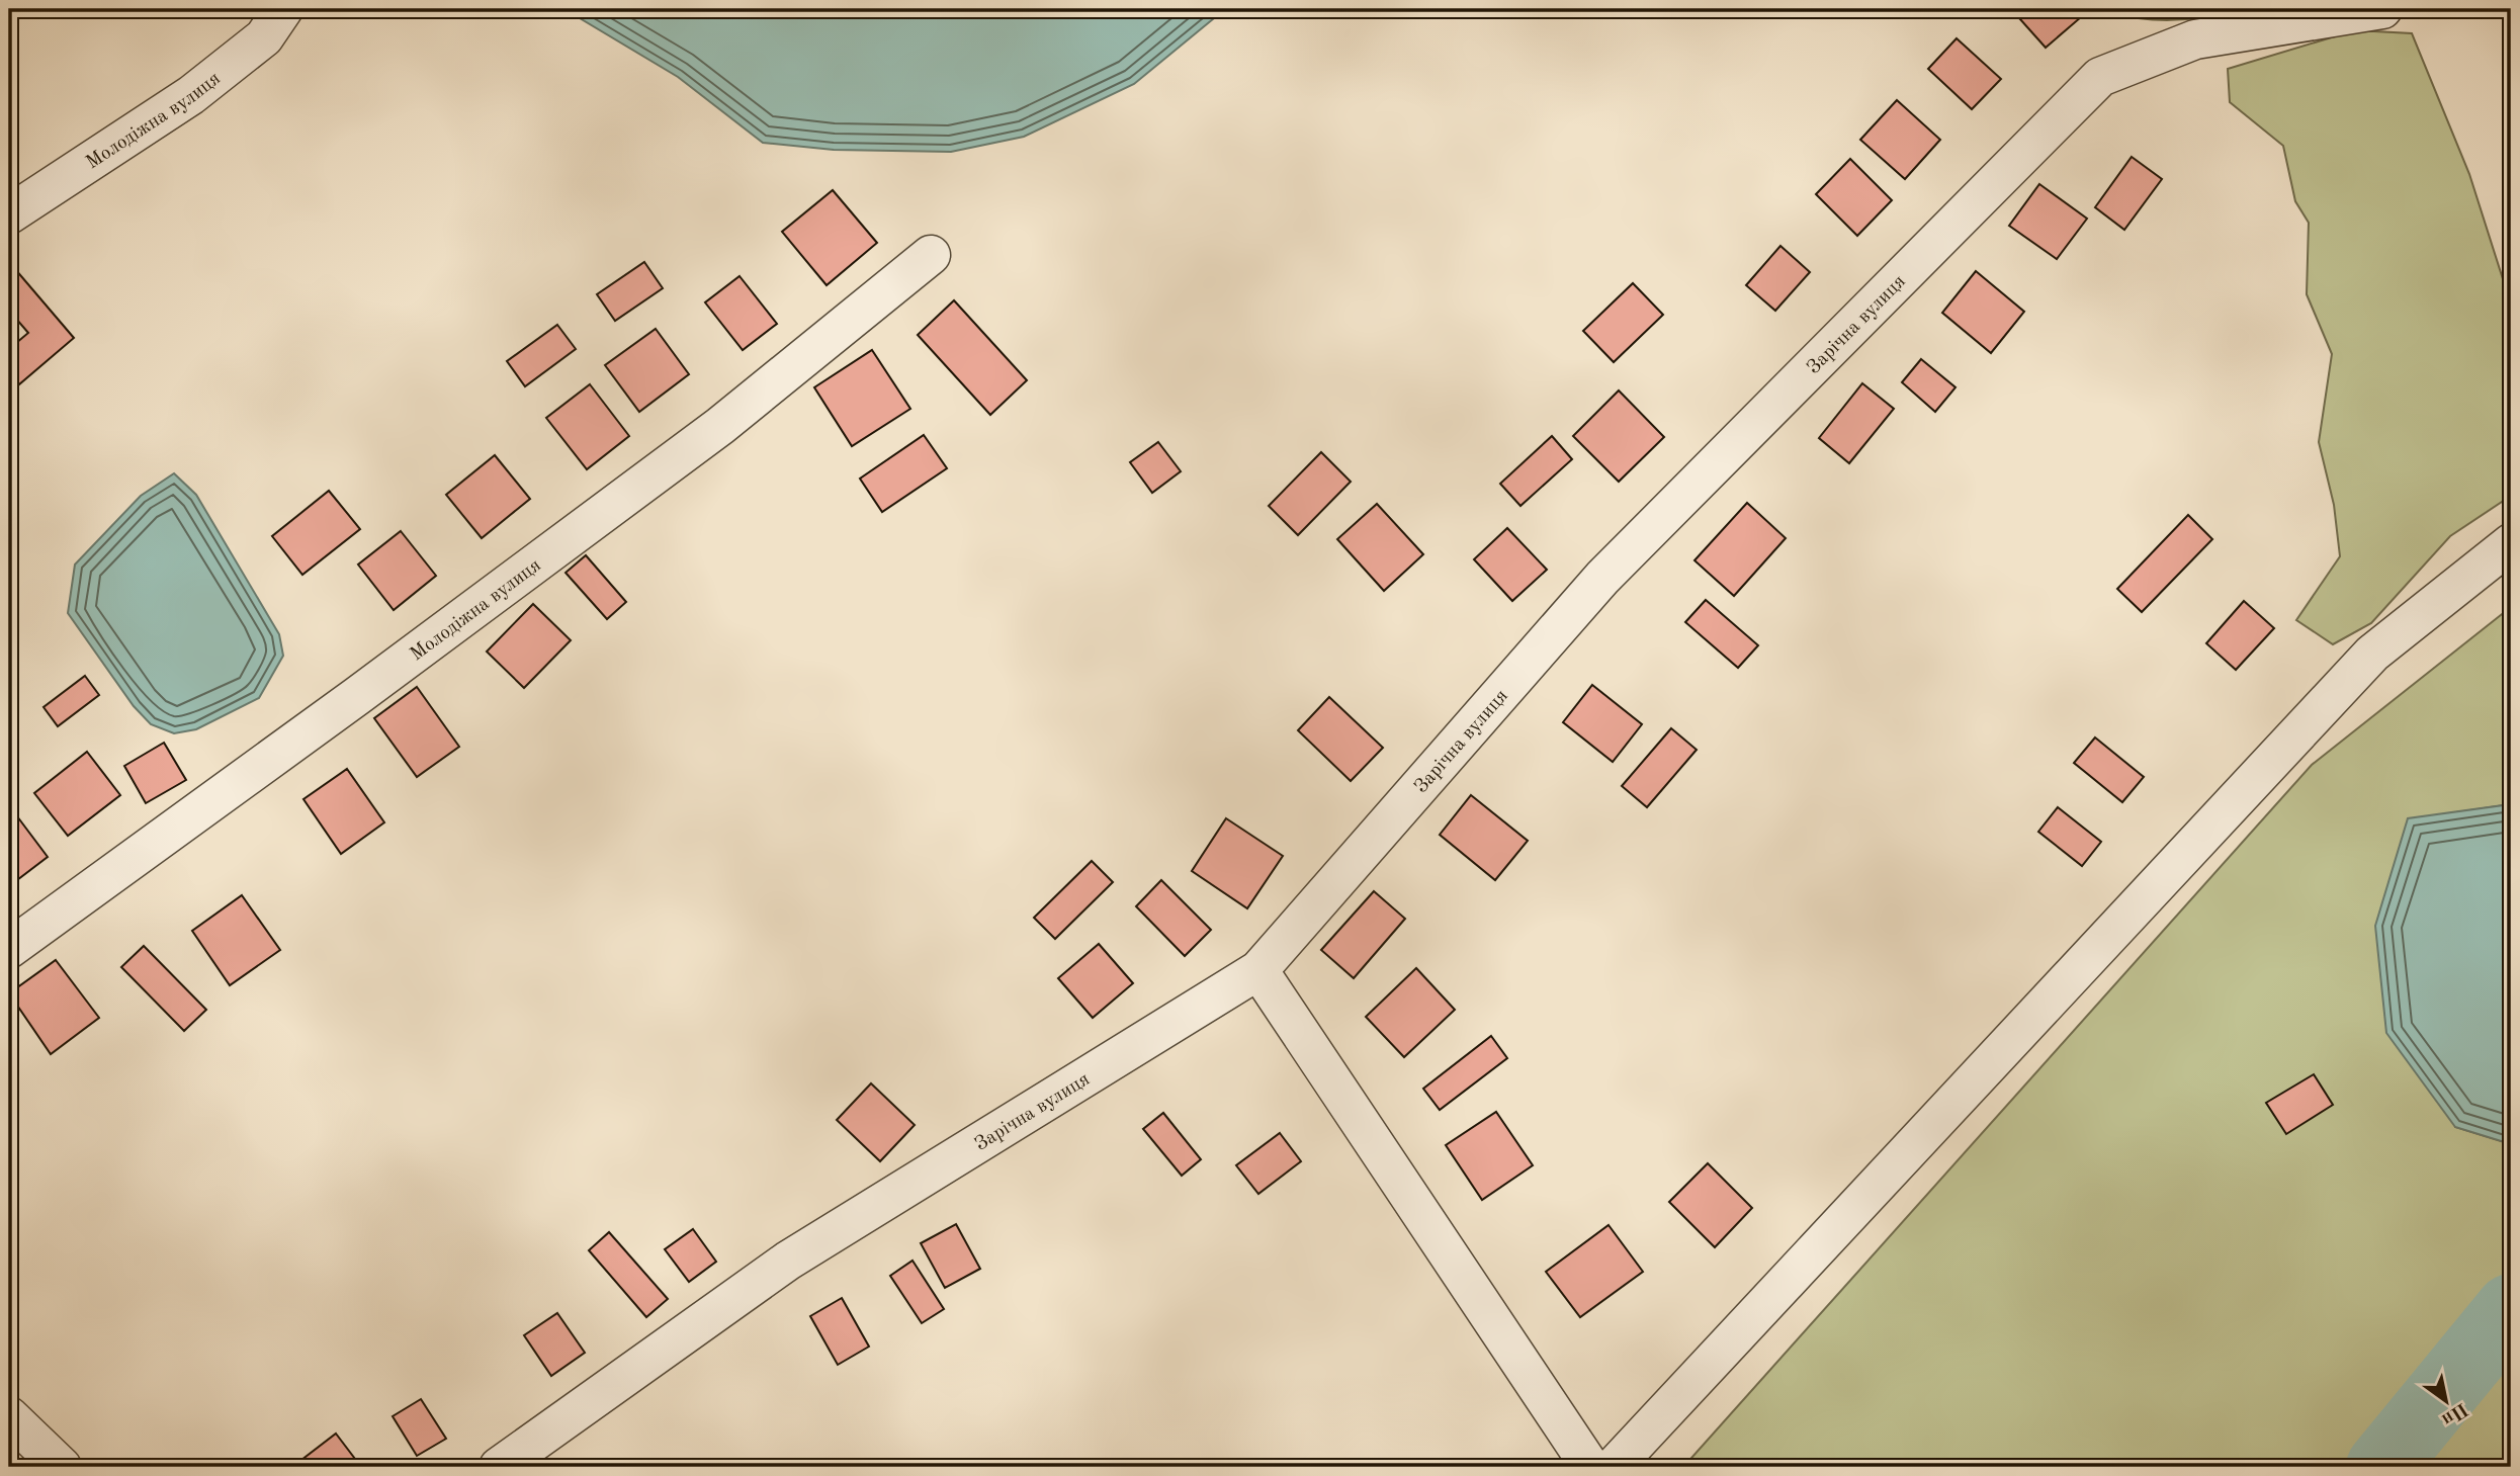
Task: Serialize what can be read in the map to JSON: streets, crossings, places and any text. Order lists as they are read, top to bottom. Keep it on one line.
{"streets":{"street":["Молодіжна вулиця","Зарічна вулиця"]},"north":"bottom right"}
